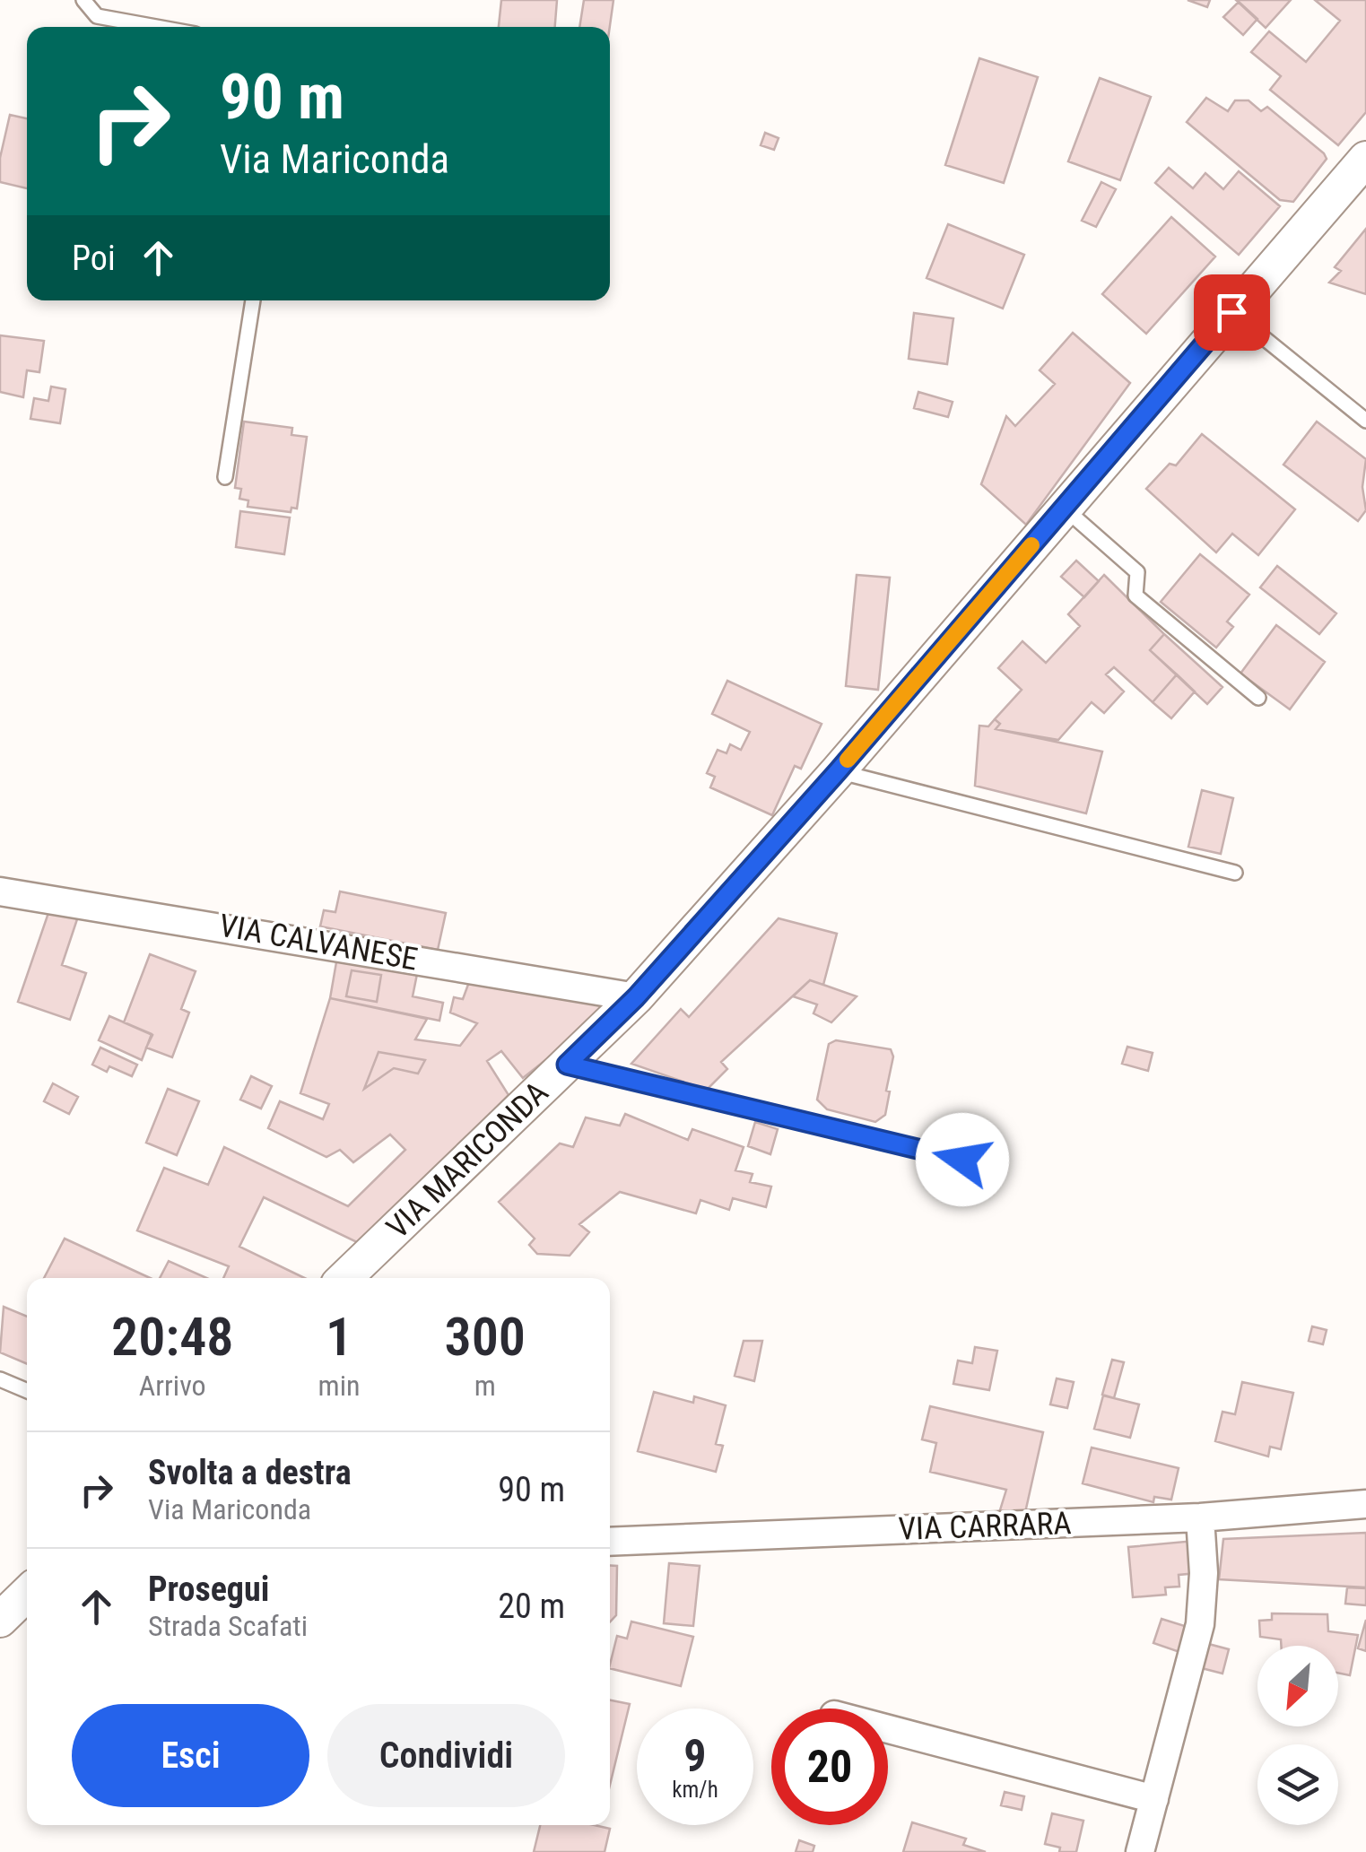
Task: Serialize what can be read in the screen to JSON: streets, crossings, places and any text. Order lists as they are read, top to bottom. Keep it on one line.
{"streets":{"street":["VIA CALVANESE","VIA MARICONDA","VIA CARRARA"]},"crossings":[["VIA CALVANESE","VIA MARICONDA"]],"north":"bottom left","page":{"turn":["90 m","Via Mariconda"],"then":"Poi","eta":["20:48","Arrivo","1","min","300","m"],"list":[{"name":"Svolta a destra","note":"Via Mariconda","value":"90 m"},{"name":"Prosegui","note":"Strada Scafati","value":"20 m"}],"buttons":["Esci","Condividi"],"speed":"9 km/h","limit":"20"}}
